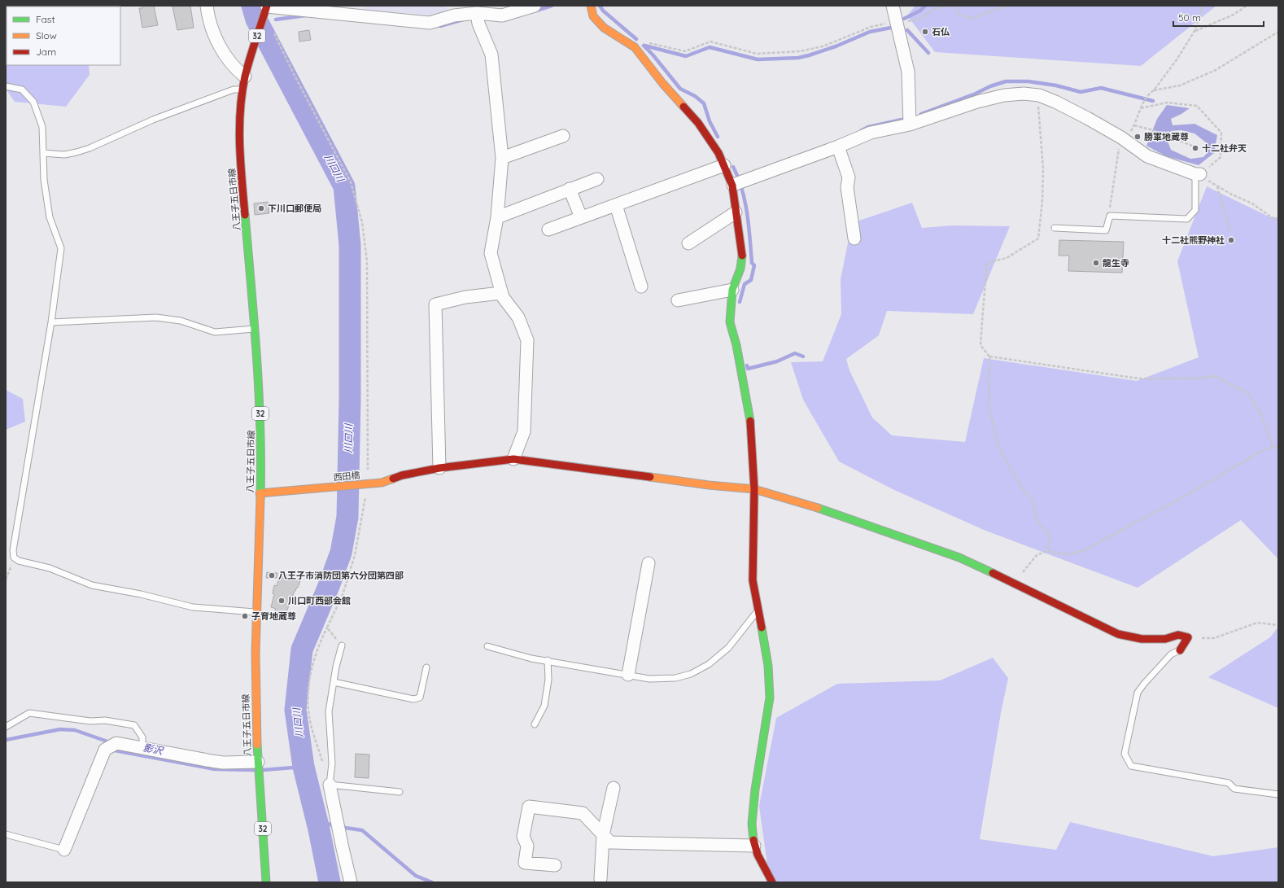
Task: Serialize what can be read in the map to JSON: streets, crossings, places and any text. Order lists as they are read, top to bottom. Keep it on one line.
{"streets":{"street":["32","八王子五日市線","西田橋"]},"crossings":[["八王子五日市線","西田橋"]],"water":["川口川","影沢"],"places":["石仏","勝軍地蔵尊","十二社弁天","下川口郵便局","十二社熊野神社","龍生寺","八王子市消防団第六分団第四部","川口町西部会館","子育地蔵尊"],"legend":["Fast","Slow","Jam"],"scale_bar":"50 m"}
